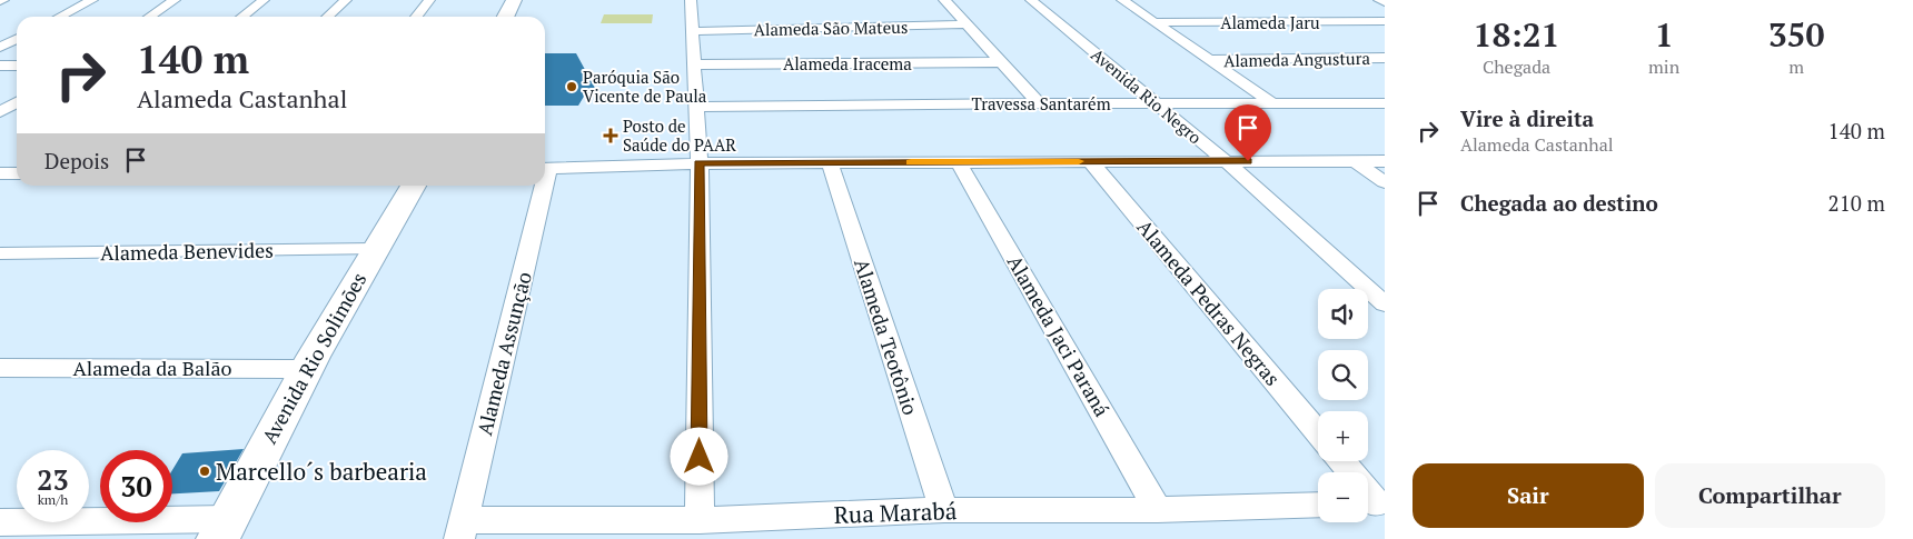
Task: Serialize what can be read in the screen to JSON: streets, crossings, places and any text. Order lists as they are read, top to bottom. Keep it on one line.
{"streets":{"main road":["Avenida Rio Solimões"],"street":["Alameda Jaru","Alameda São Mateus","Alameda Angustura","Alameda Iracema","Avenida Rio Negro","Travessa Santarém","Alameda Benevides","Alameda Pedras Negras","Alameda Jaci Paraná","Alameda Teotônio","Alameda Assunção","Alameda da Balão","Rua Marabá"]},"crossings":[["Avenida Rio Negro","Travessa Santarém"],["Alameda Benevides","Avenida Rio Solimões"],["Alameda Jaci Paraná","Rua Marabá"],["Alameda Teotônio","Rua Marabá"],["Alameda Assunção","Rua Marabá"],["Avenida Rio Solimões","Alameda da Balão"]],"places":{"other":["Paróquia São Vicente de Paula","Marcello´s barbearia"],"health":["Posto de Saúde do PAAR"]},"page":{"eta":["18:21","Chegada","1","min","350","m"],"turn":["140 m","Alameda Castanhal"],"list":[{"name":"Vire à direita","note":"Alameda Castanhal","value":"140 m"},{"name":"Chegada ao destino","value":"210 m"}],"then":"Depois","map_buttons":["+","−"],"speed":"23 km/h","limit":"30","buttons":["Sair","Compartilhar"]}}
